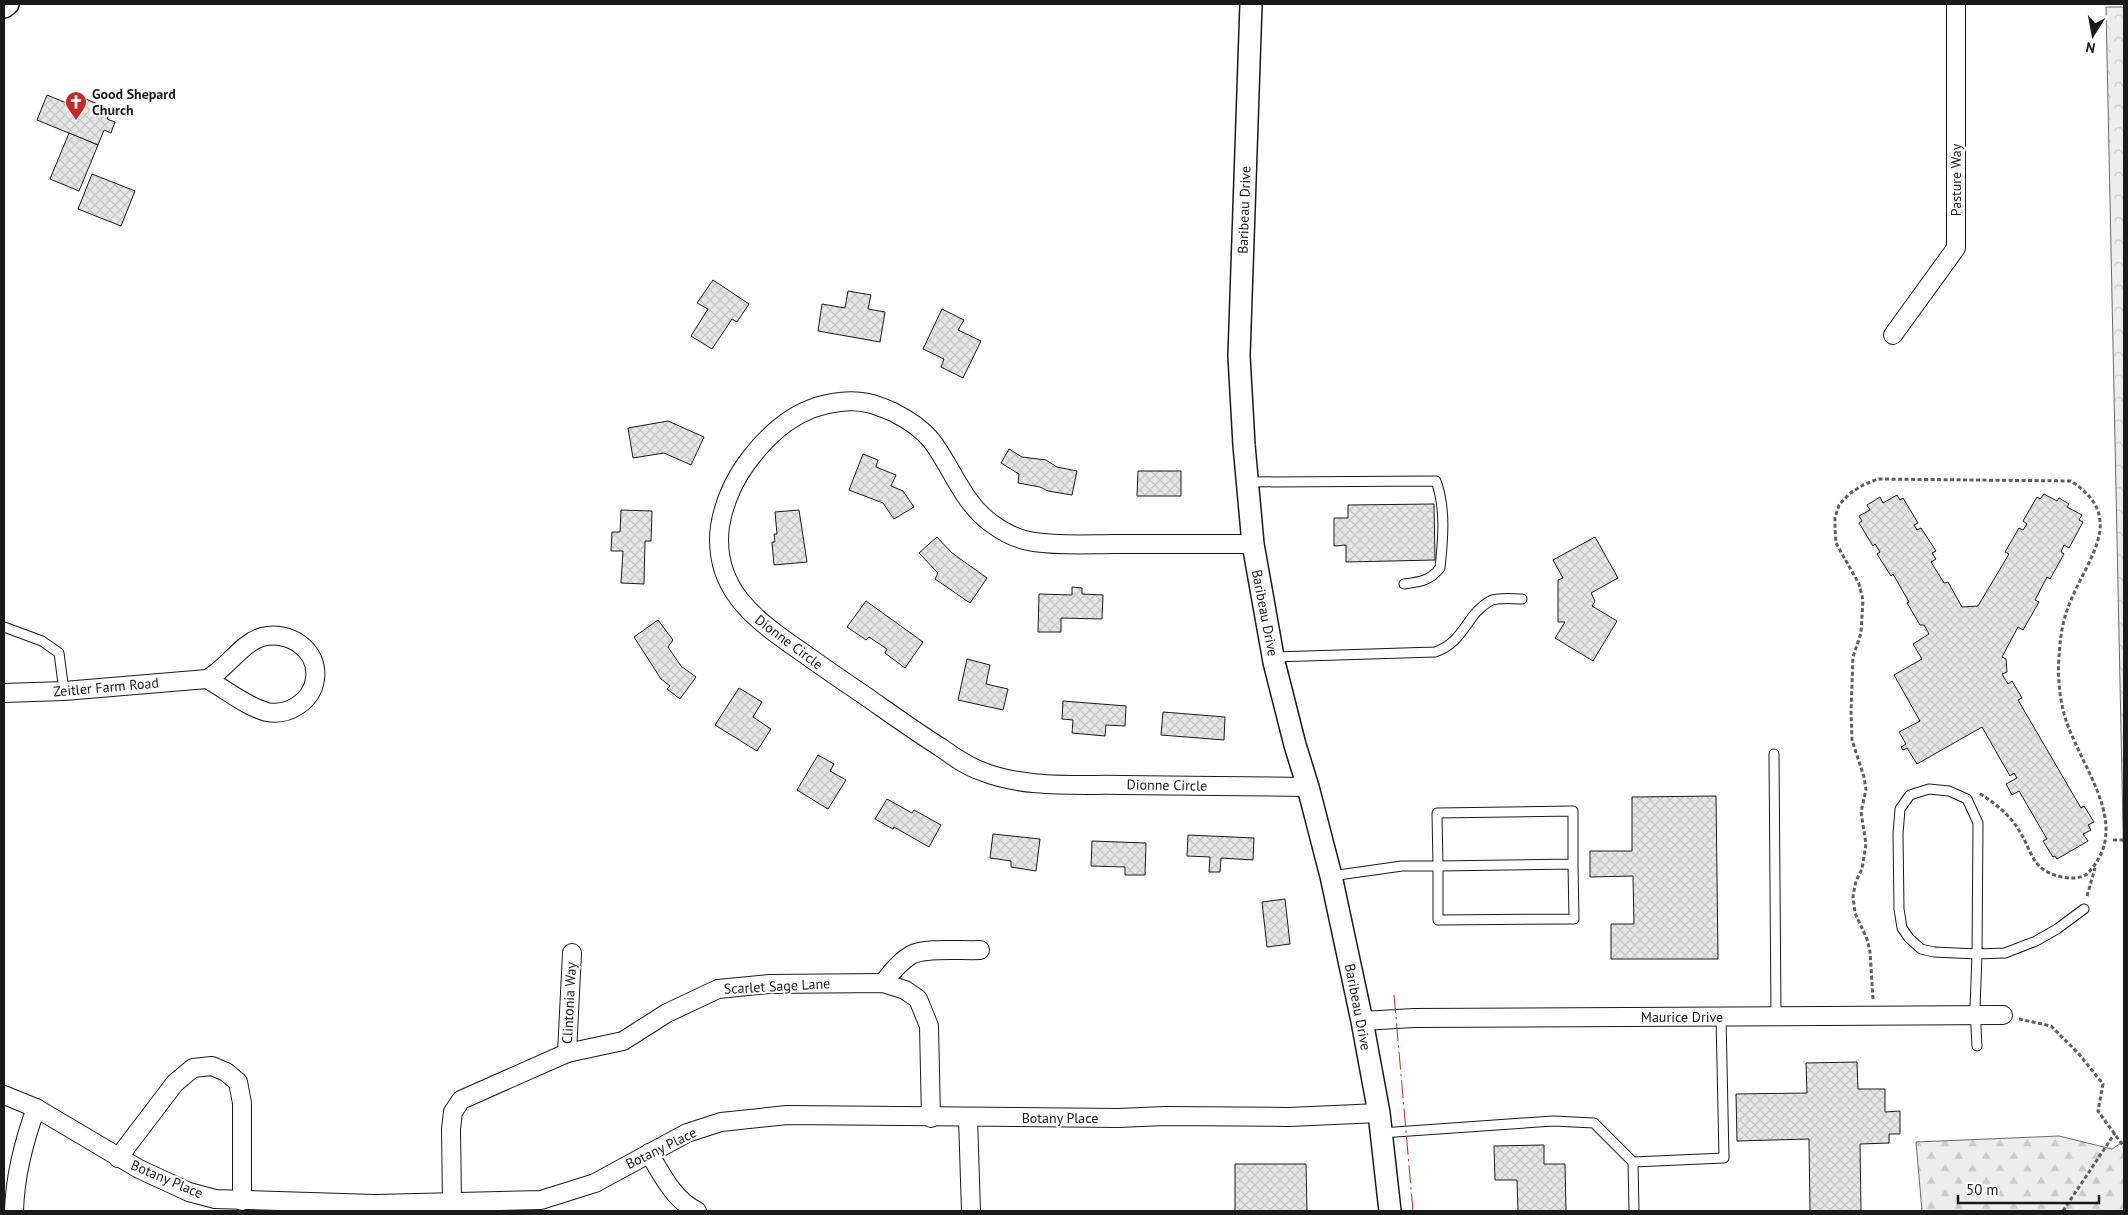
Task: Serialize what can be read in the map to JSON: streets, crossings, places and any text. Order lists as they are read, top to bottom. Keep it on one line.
{"streets":{"street":["Pasture Way","Baribeau Drive","Dionne Circle","Zeitler Farm Road","Scarlet Sage Lane","Clintonia Way","Maurice Drive","Botany Place"]},"crossings":[["Baribeau Drive","Dionne Circle"],["Baribeau Drive","Maurice Drive"],["Baribeau Drive","Botany Place"],["Scarlet Sage Lane","Clintonia Way"],["Scarlet Sage Lane","Botany Place"]],"places":{"church":["Good Shepard Church"]},"scale_bar":"50 m","north":"bottom"}
